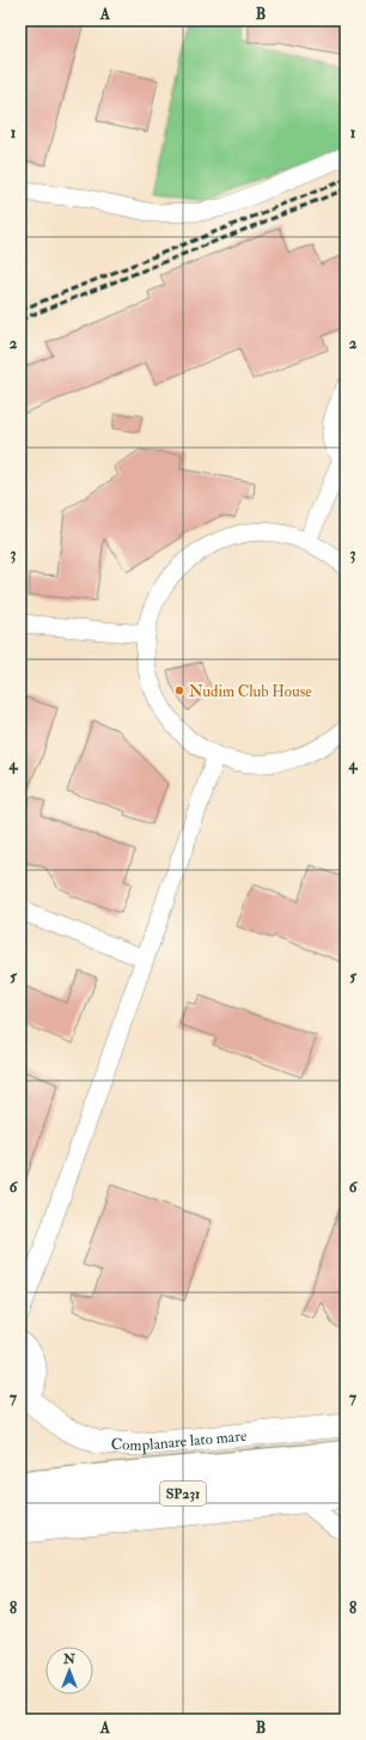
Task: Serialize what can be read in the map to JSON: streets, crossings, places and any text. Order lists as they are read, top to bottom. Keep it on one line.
{"streets":{"highway":["SP231"],"street":["Complanare lato mare"]},"places":["Nudim Club House"],"north":"top","grid":{"columns":["A","B"],"rows":["1","2","3","4","5","6","7","8"]}}
